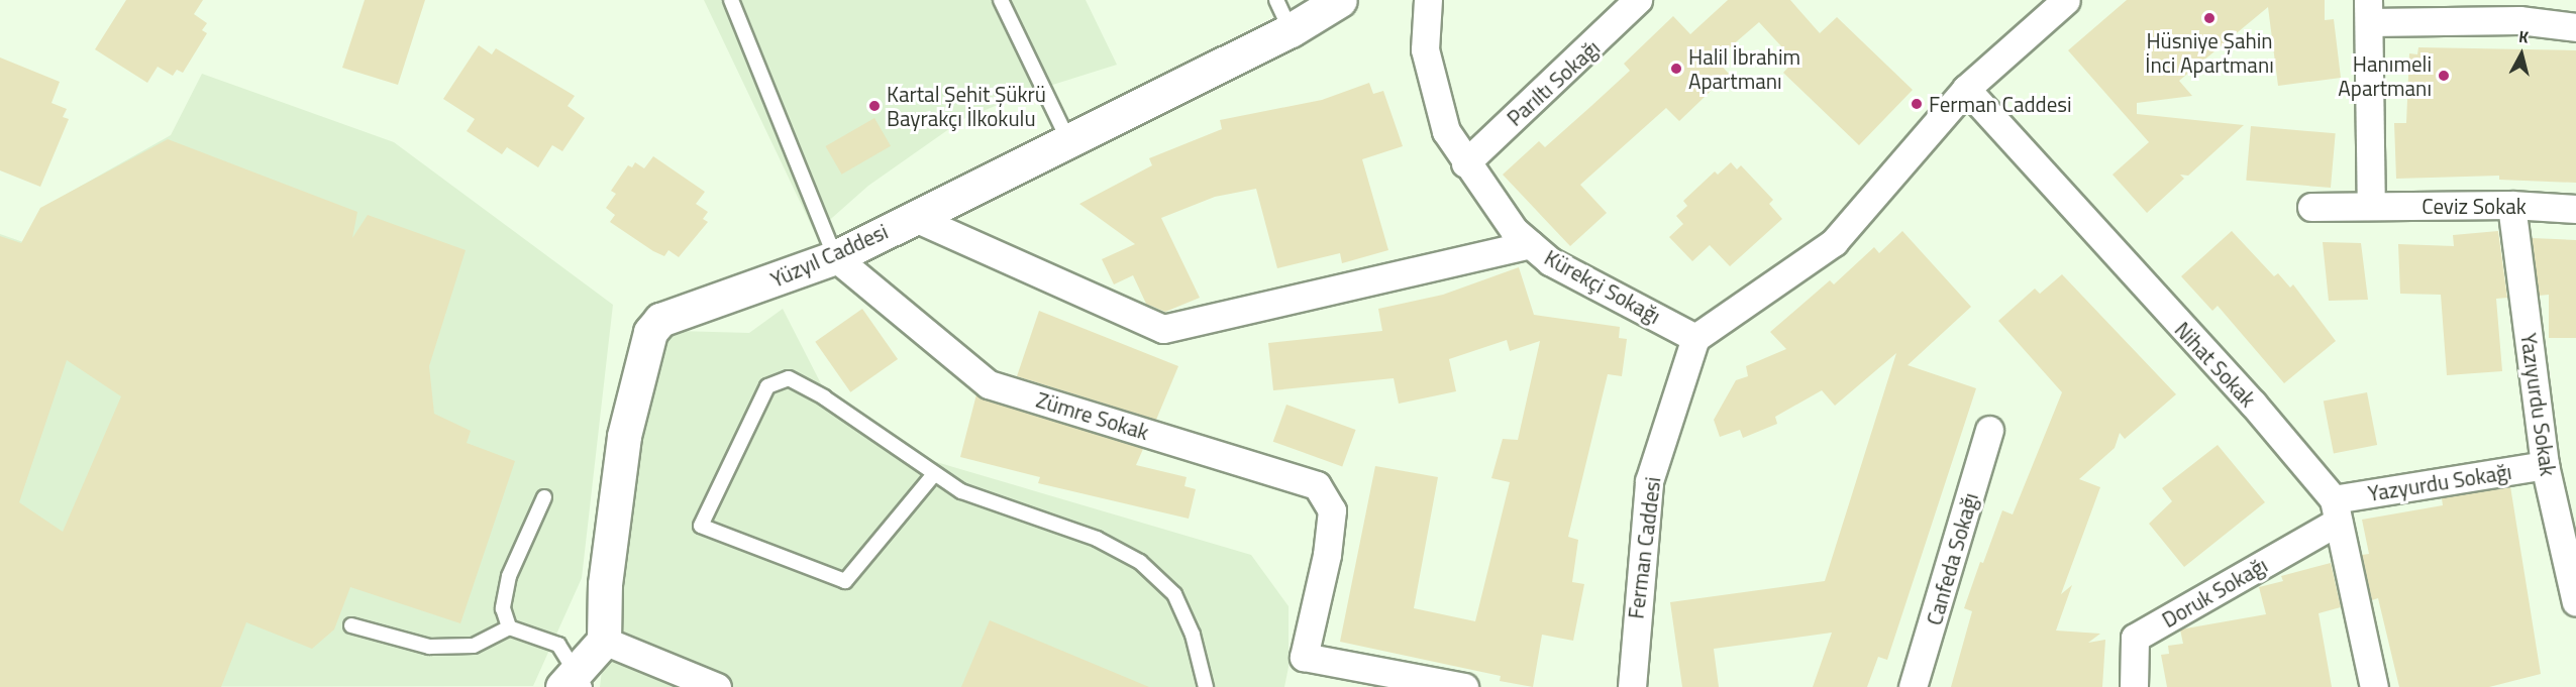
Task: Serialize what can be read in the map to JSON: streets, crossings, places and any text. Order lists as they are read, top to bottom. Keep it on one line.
{"streets":{"street":["Parıltı Sokağı","Ceviz Sokak","Yüzyıl Caddesi","Kürekçi Sokağı","Nihat Sokak","Yazıyurdu Sokak","Zümre Sokak","Yazyurdu Sokağı","Ferman Caddesi","Canfeda Sokağı","Doruk Sokağı"]},"crossings":[["Parıltı Sokağı","Kürekçi Sokağı"],["Ceviz Sokak","Yazıyurdu Sokak"],["Yüzyıl Caddesi","Zümre Sokak"],["Kürekçi Sokağı","Ferman Caddesi"],["Nihat Sokak","Yazyurdu Sokağı"],["Nihat Sokak","Doruk Sokağı"],["Yazıyurdu Sokak","Yazyurdu Sokağı"],["Yazyurdu Sokağı","Doruk Sokağı"]],"places":["Hüsniye Şahin İnci Apartmanı","Halil İbrahim Apartmanı","Hanımeli Apartmanı","Ferman Caddesi","Kartal Şehit Şükrü Bayrakçı İlkokulu"],"north":"top"}
